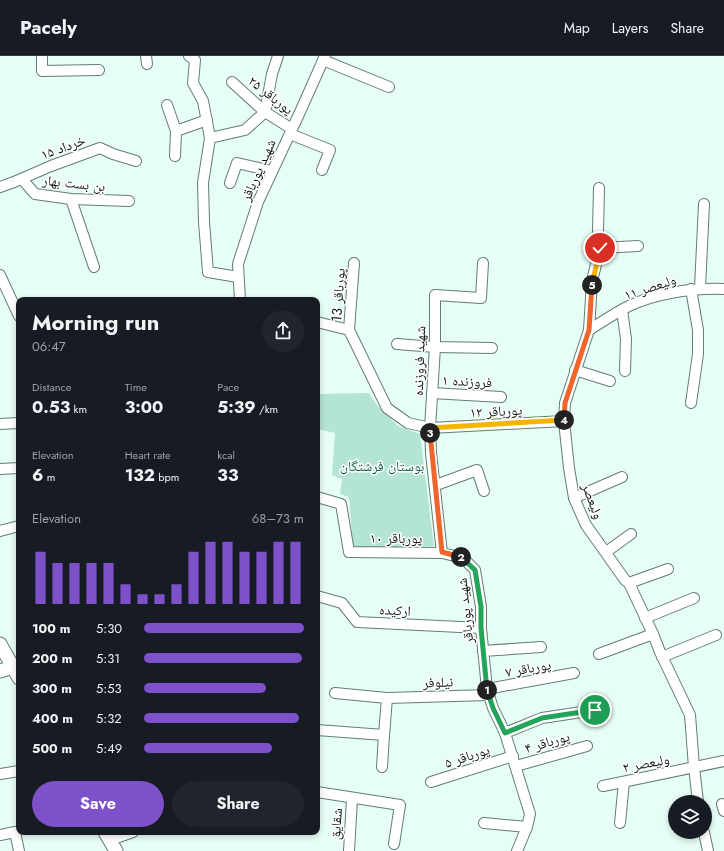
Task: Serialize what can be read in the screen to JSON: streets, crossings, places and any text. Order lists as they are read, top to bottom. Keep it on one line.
{"streets":{"street":["پورباقر ۲۵","۱۵ خرداد","شهید پورباقر","بن بست بهار","ولیعصر ۱۱","پورباقر 13","شهید فروزنده","فروزنده ۱","پورباقر ۱۲","ولیعصر","پورباقر ۱۰","ارکیده","پورباقر ۷","نیلوفر","پورباقر ۴","پورباقر ۵","ولیعصر ۲","شقایق"]},"crossings":[["پورباقر ۲۵","شهید پورباقر"],["۱۵ خرداد","بن بست بهار"],["شهید پورباقر","پورباقر ۱۰"],["شهید پورباقر","ارکیده"],["شهید پورباقر","پورباقر ۷"],["شهید پورباقر","نیلوفر"],["شهید پورباقر","پورباقر ۴"],["شهید پورباقر","پورباقر ۵"],["ولیعصر ۱۱","ولیعصر"],["شهید فروزنده","فروزنده ۱"],["شهید فروزنده","پورباقر ۱۲"],["پورباقر ۱۲","ولیعصر"],["ولیعصر","ولیعصر ۲"],["پورباقر ۷","نیلوفر"]],"parks":["بوستان فرشتگان"],"page":{"header":"Pacely","nav":["Map","Layers","Share"],"pins":["5","4","3","2","1"],"heading":["Morning run","06:47"],"stats":[["Distance","0.53 km"],["Time","3:00"],["Pace","5:39 /km"],["Elevation","6 m"],["Heart rate","132 bpm"],["kcal","33"]],"chart":["Elevation","68–73 m"],"list":[{"name":"100 m","note":"5:30"},{"name":"200 m","note":"5:31"},{"name":"300 m","note":"5:53"},{"name":"400 m","note":"5:32"},{"name":"500 m","note":"5:49"}],"buttons":["Save","Share"]}}
